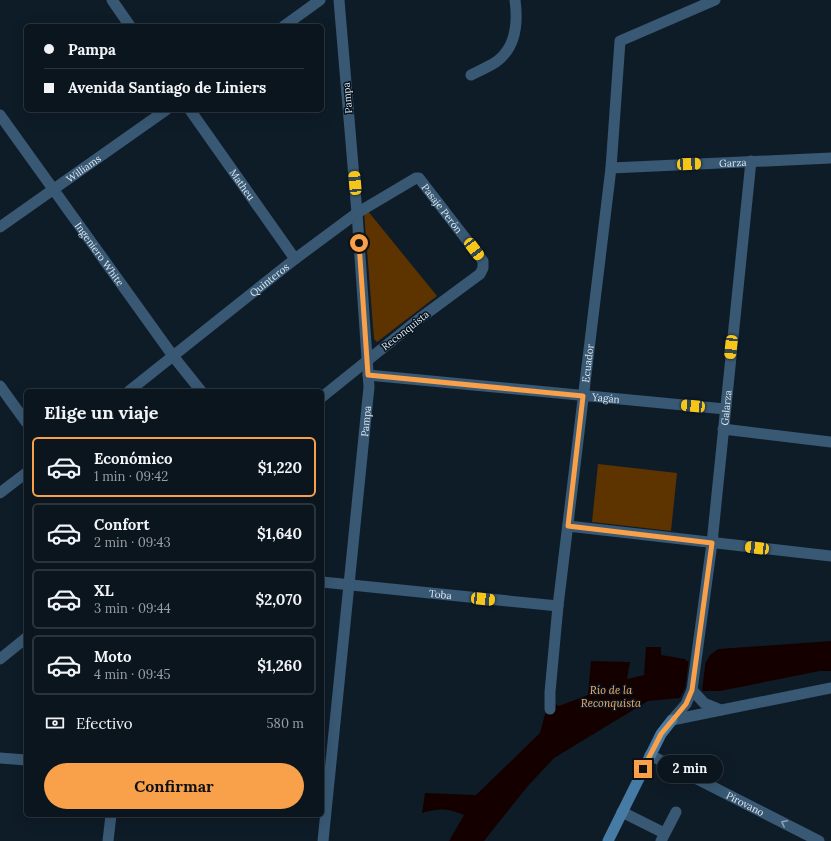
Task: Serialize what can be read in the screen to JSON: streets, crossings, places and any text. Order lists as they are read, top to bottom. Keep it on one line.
{"streets":{"street":["Pampa","Garza","Williams","Matheu","Pasaje Perón","Ingeniero White","Quinteros","Reconquista","Ecuador","Yagán","Galarza","Toba","Pirovano"]},"crossings":[["Pampa","Quinteros"],["Pampa","Reconquista"],["Pampa","Yagán"],["Pampa","Toba"],["Garza","Ecuador"],["Garza","Galarza"],["Williams","Ingeniero White"],["Matheu","Quinteros"],["Pasaje Perón","Quinteros"],["Pasaje Perón","Reconquista"],["Ingeniero White","Quinteros"],["Ecuador","Yagán"],["Ecuador","Toba"],["Yagán","Galarza"]],"water":["Río de la Reconquista"],"page":{"banner":["Pampa","Avenida Santiago de Liniers"],"heading":"Elige un viaje","list":[{"name":"Económico","note":"1 min · 09:42","value":"$1,220"},{"name":"Confort","note":"2 min · 09:43","value":"$1,640"},{"name":"XL","note":"3 min · 09:44","value":"$2,070"},{"name":"Moto","note":"4 min · 09:45","value":"$1,260"}],"pay":["Efectivo","580 m"],"bubble":"2 min","buttons":"Confirmar"}}
